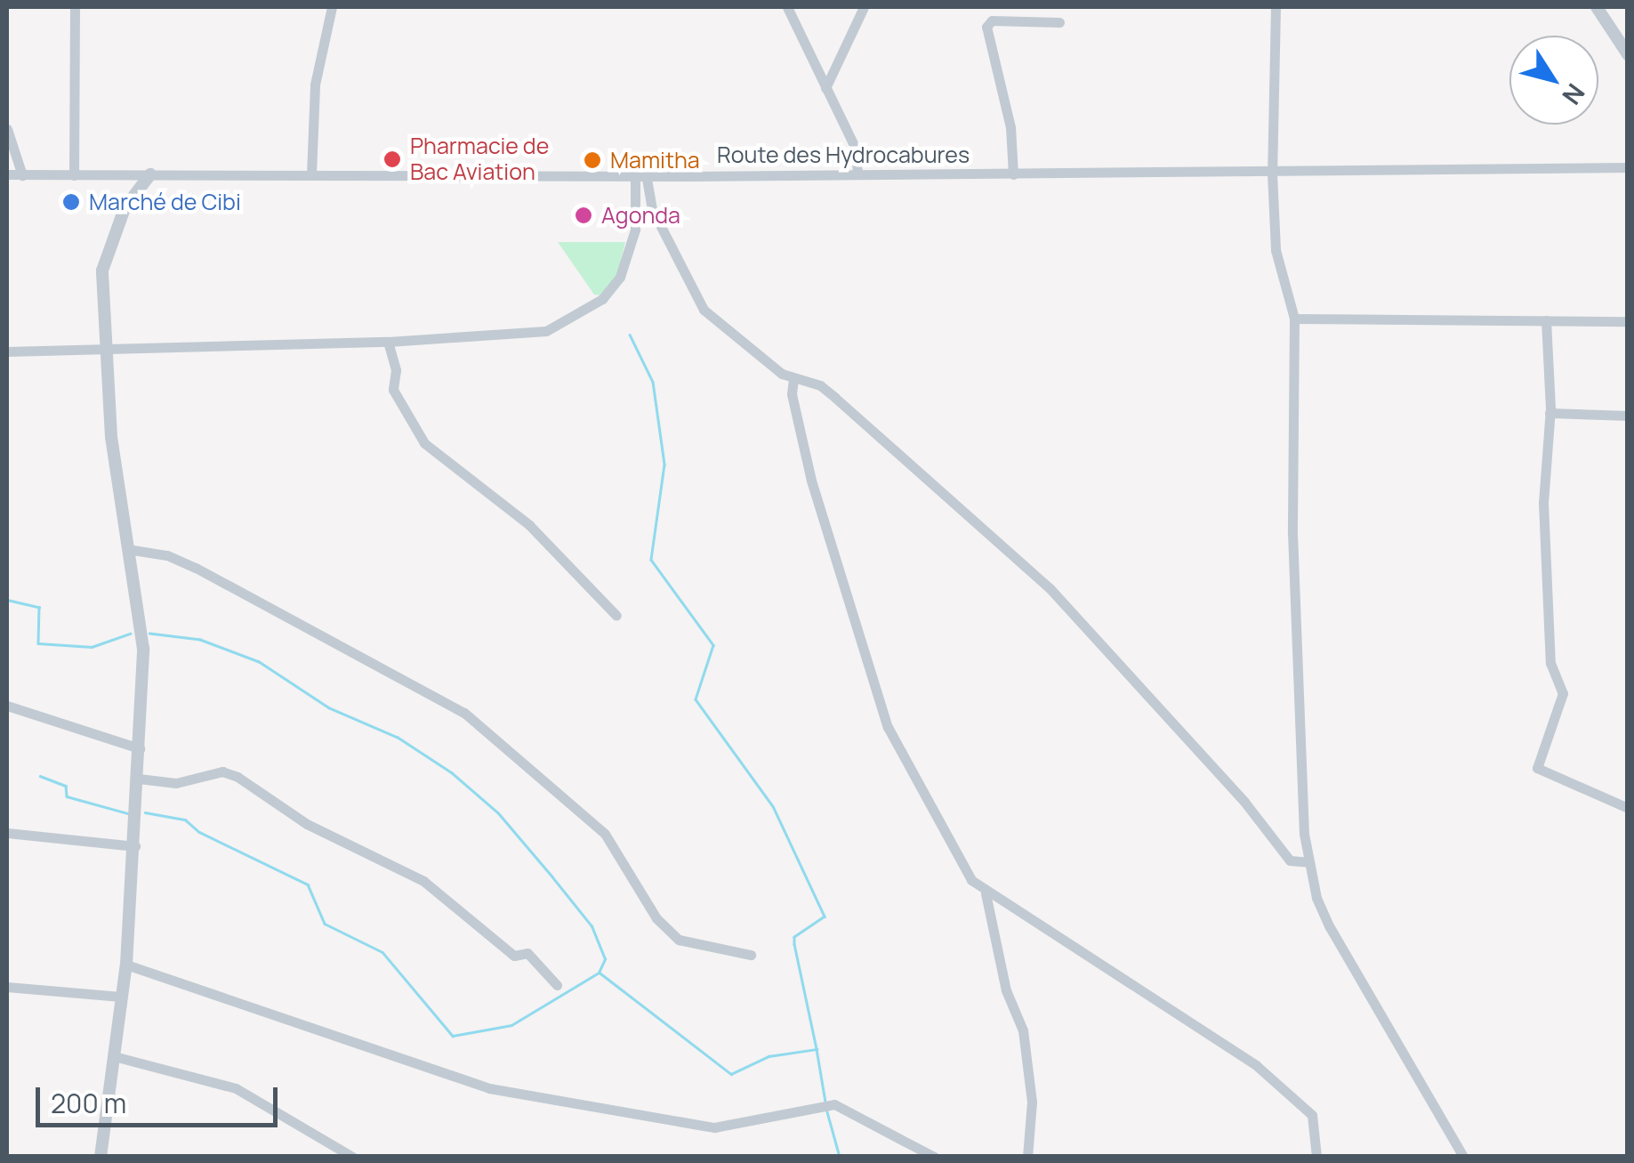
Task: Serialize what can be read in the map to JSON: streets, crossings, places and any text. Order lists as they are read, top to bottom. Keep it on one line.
{"streets":{"street":["Route des Hydrocabures"]},"places":["Pharmacie de Bac Aviation","Mamitha","Marché de Cibi","Agonda"],"scale_bar":"200 m","north":"bottom right"}
